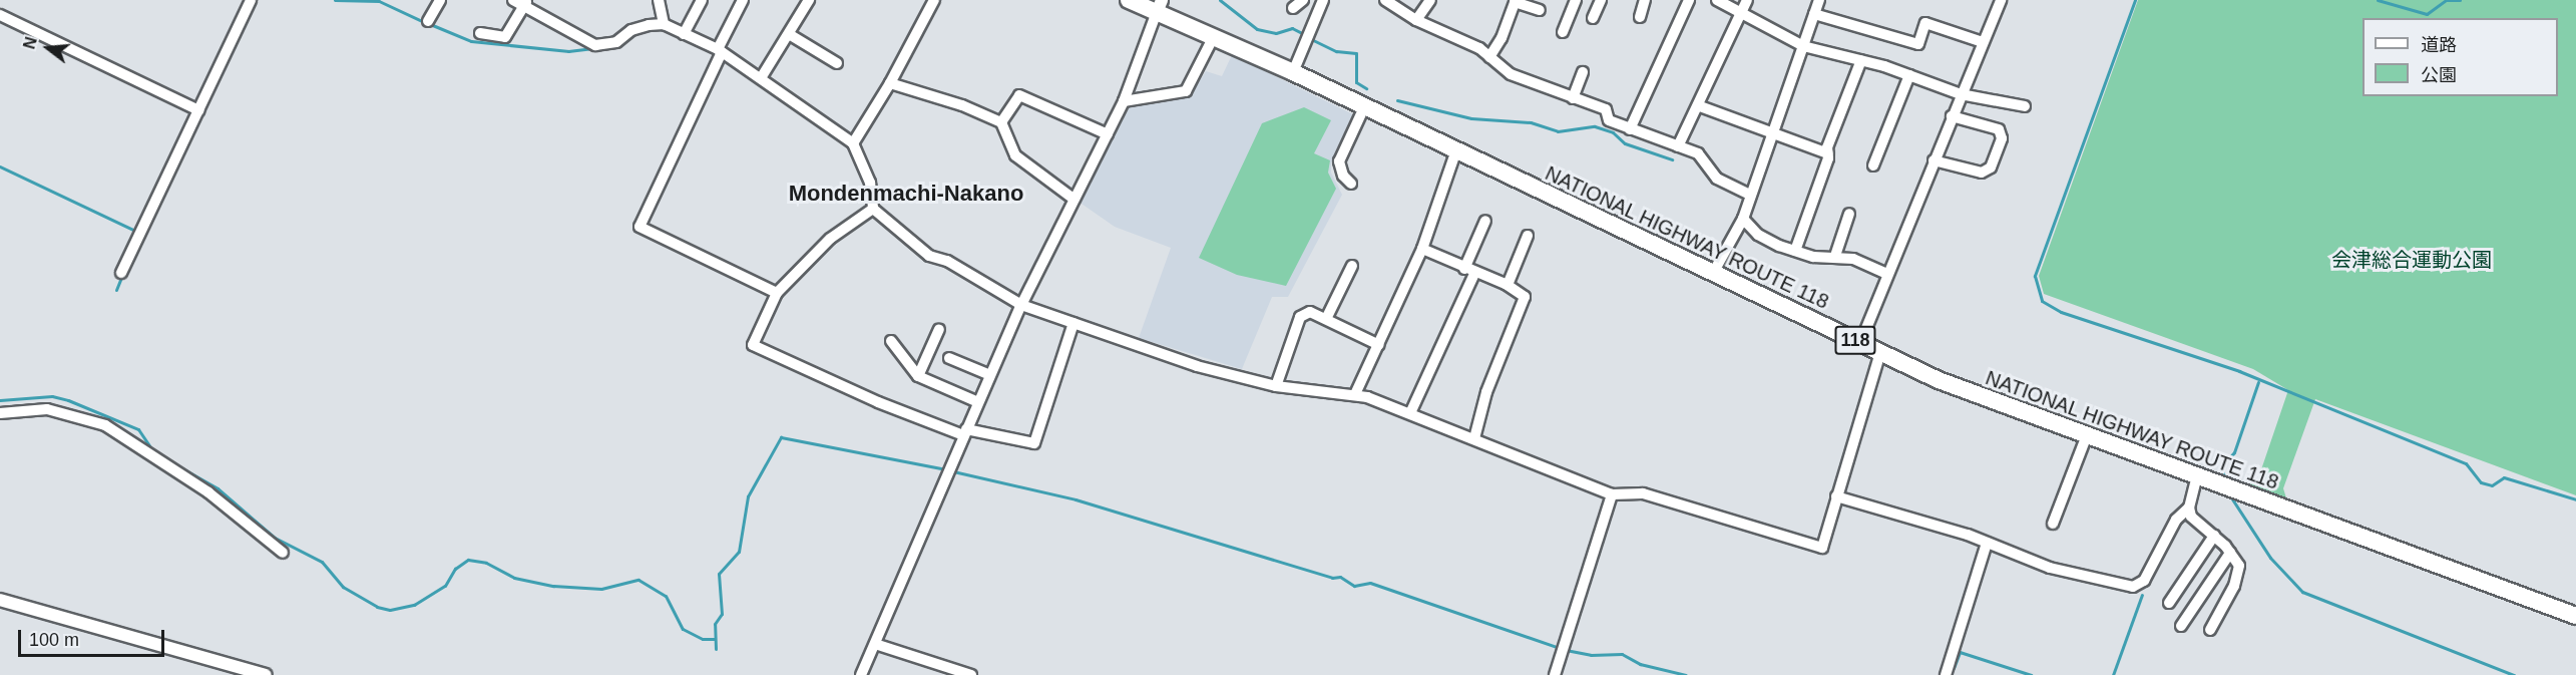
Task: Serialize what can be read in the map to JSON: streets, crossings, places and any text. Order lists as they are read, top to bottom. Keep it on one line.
{"streets":{"highway":["NATIONAL HIGHWAY ROUTE 118","118"]},"districts":["Mondenmachi-Nakano"],"parks":["会津総合運動公園"],"legend":["道路","公園"],"scale_bar":"100 m","north":"left"}
